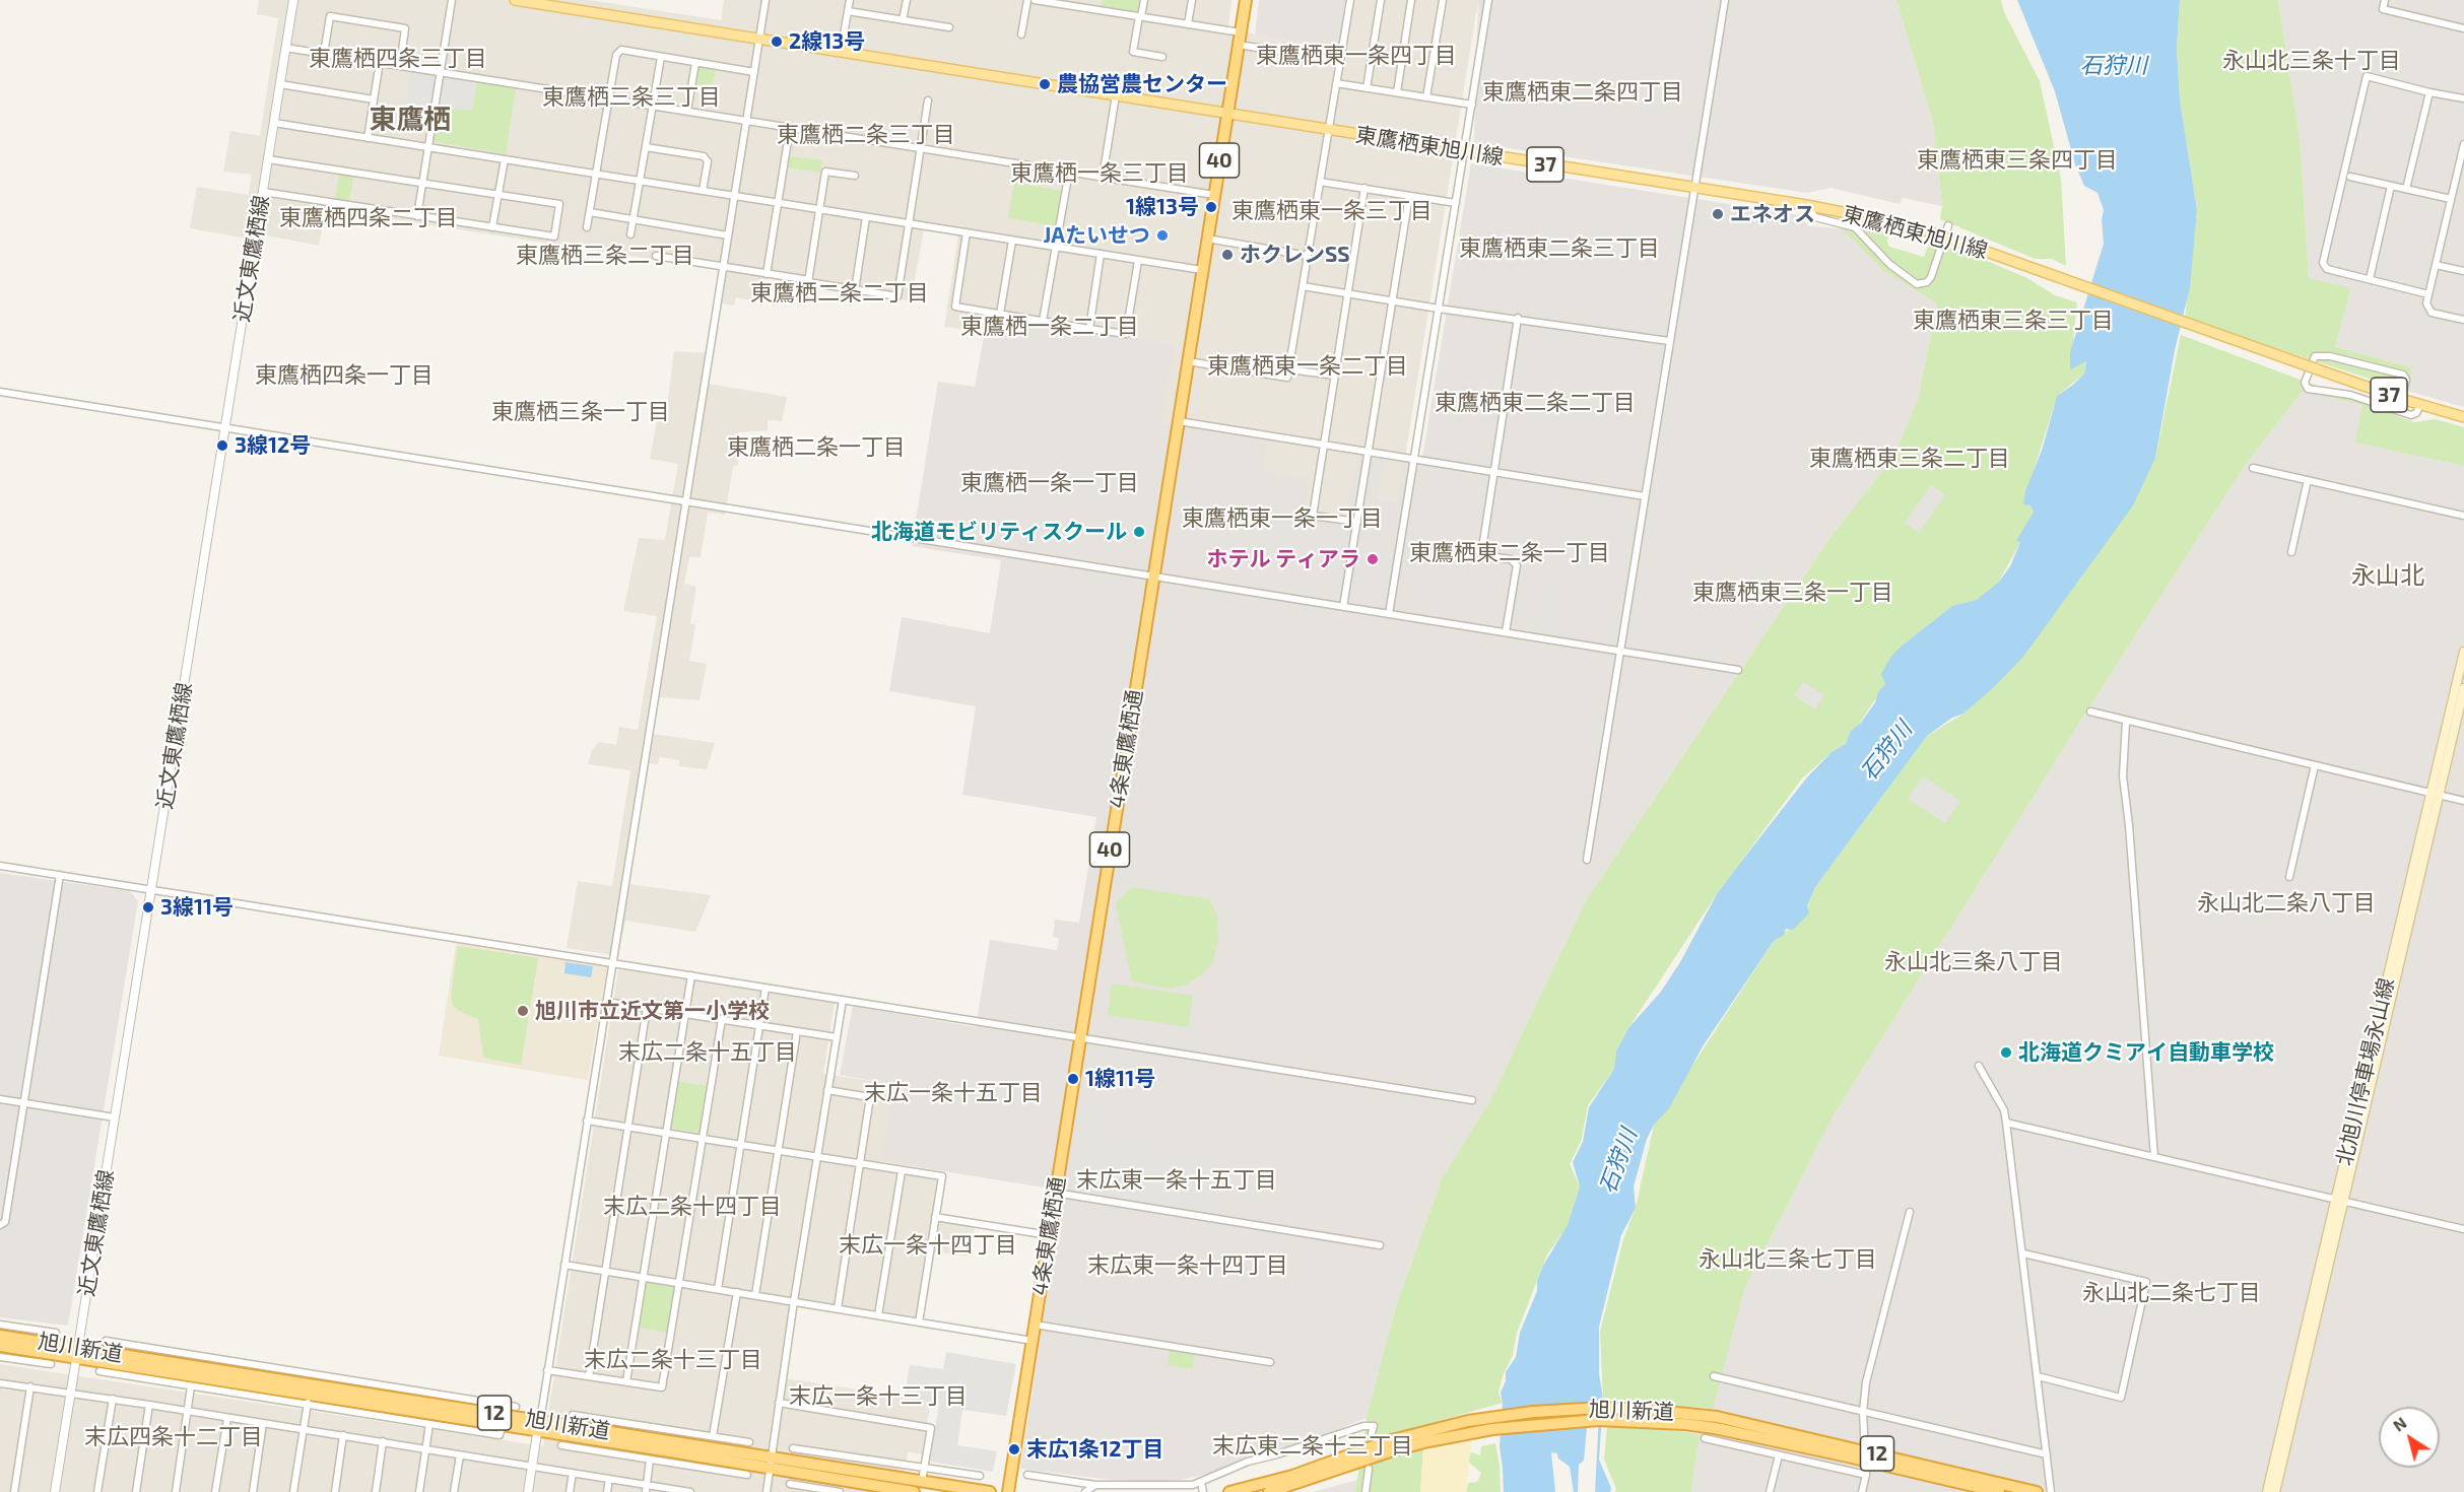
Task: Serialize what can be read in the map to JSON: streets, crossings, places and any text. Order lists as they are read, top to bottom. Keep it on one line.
{"streets":{"highway":["40","4条東鷹栖通","旭川新道","12"],"main road":["東鷹栖東旭川線","37","北旭川停車場永山線"],"street":["近文東鷹栖線"]},"crossings":[["東鷹栖東旭川線","40"],["東鷹栖東旭川線","4条東鷹栖通"],["40","4条東鷹栖通"],["近文東鷹栖線","旭川新道"]],"districts":["東鷹栖東一条四丁目","東鷹栖四条三丁目","永山北三条十丁目","東鷹栖東二条四丁目","東鷹栖三条三丁目","東鷹栖","東鷹栖二条三丁目","東鷹栖東三条四丁目","東鷹栖一条三丁目","東鷹栖東一条三丁目","東鷹栖四条二丁目","東鷹栖東二条三丁目","東鷹栖三条二丁目","東鷹栖二条二丁目","東鷹栖東三条三丁目","東鷹栖一条二丁目","東鷹栖東一条二丁目","東鷹栖四条一丁目","東鷹栖東二条二丁目","東鷹栖三条一丁目","東鷹栖二条一丁目","東鷹栖東三条二丁目","東鷹栖一条一丁目","東鷹栖東一条一丁目","東鷹栖東二条一丁目","永山北","東鷹栖東三条一丁目","永山北二条八丁目","永山北三条八丁目","末広二条十五丁目","末広一条十五丁目","末広東一条十五丁目","末広二条十四丁目","末広一条十四丁目","永山北三条七丁目","末広東一条十四丁目","永山北二条七丁目","末広二条十三丁目","末広一条十三丁目","末広四条十二丁目","末広東二条十三丁目"],"water":["石狩川"],"places":["2線13号","農協営農センター","1線13号","エネオス","JAたいせつ","ホクレンSS","3線12号","北海道モビリティスクール","ホテル ティアラ","3線11号","旭川市立近文第一小学校","北海道クミアイ自動車学校","1線11号","末広1条12丁目"],"north":"top left"}
